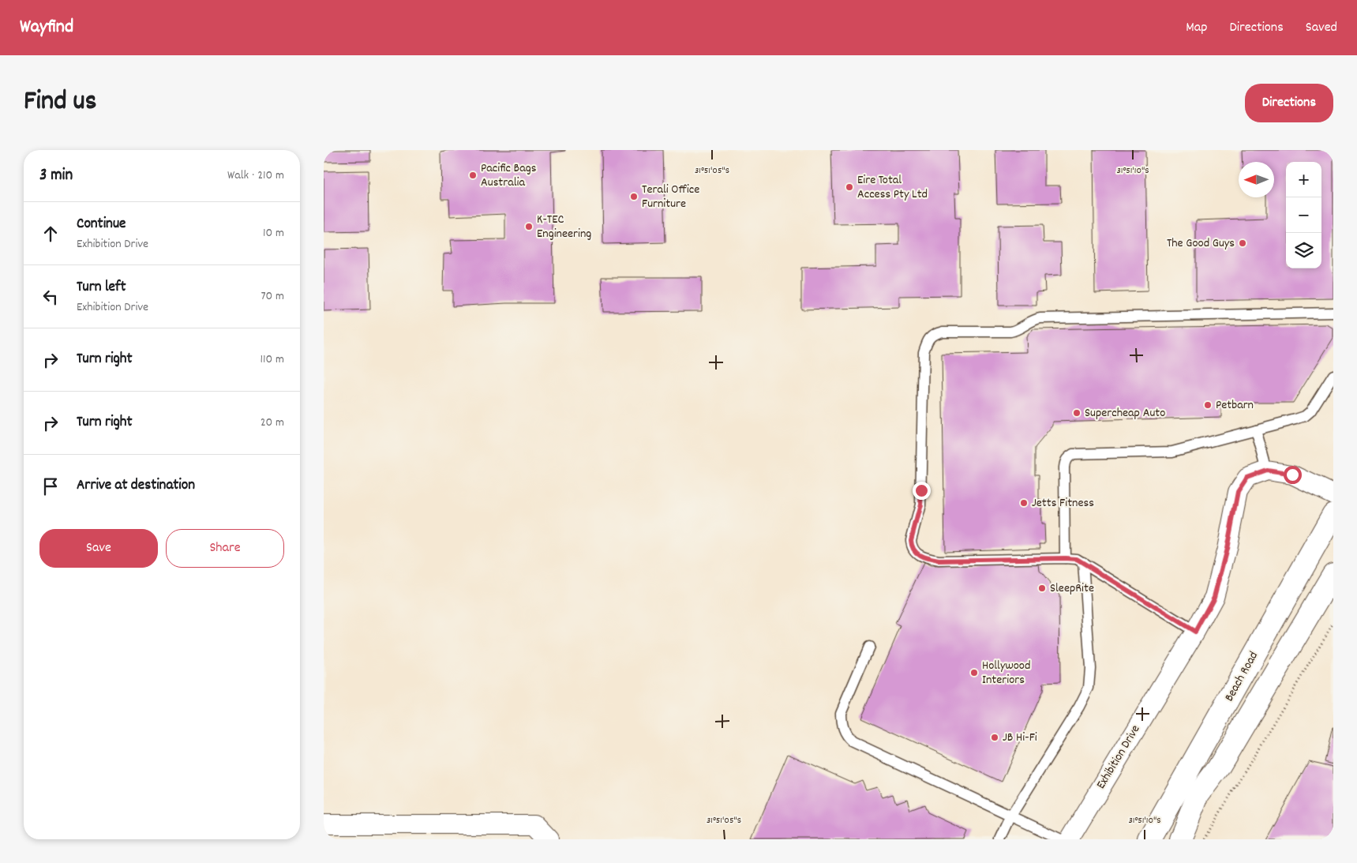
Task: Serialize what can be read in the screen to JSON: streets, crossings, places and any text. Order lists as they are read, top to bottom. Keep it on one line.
{"streets":{"main road":["Beach Road"],"street":["Exhibition Drive"]},"places":["Pacific Bags Australia","Eire Total Access Pty Ltd","Terali Office Furniture","K-TEC Engineering","The Good Guys","Petbarn","Supercheap Auto","Jetts Fitness","SleepRite","Hollywood Interiors","JB Hi-Fi"],"north":"left","page":{"header":"Wayfind","nav":["Map","Directions","Saved"],"title":"Find us","buttons":["Directions",["Save","Share"]],"heading":["3 min","Walk · 210 m"],"map_buttons":["+","−"],"list":[["Continue","Exhibition Drive","10 m"],["Turn left","Exhibition Drive","70 m"],["Turn right","110 m"],["Turn right","20 m"],"Arrive at destination"]},"coordinates":["31°51'05\"S","31°51'10\"S"]}
